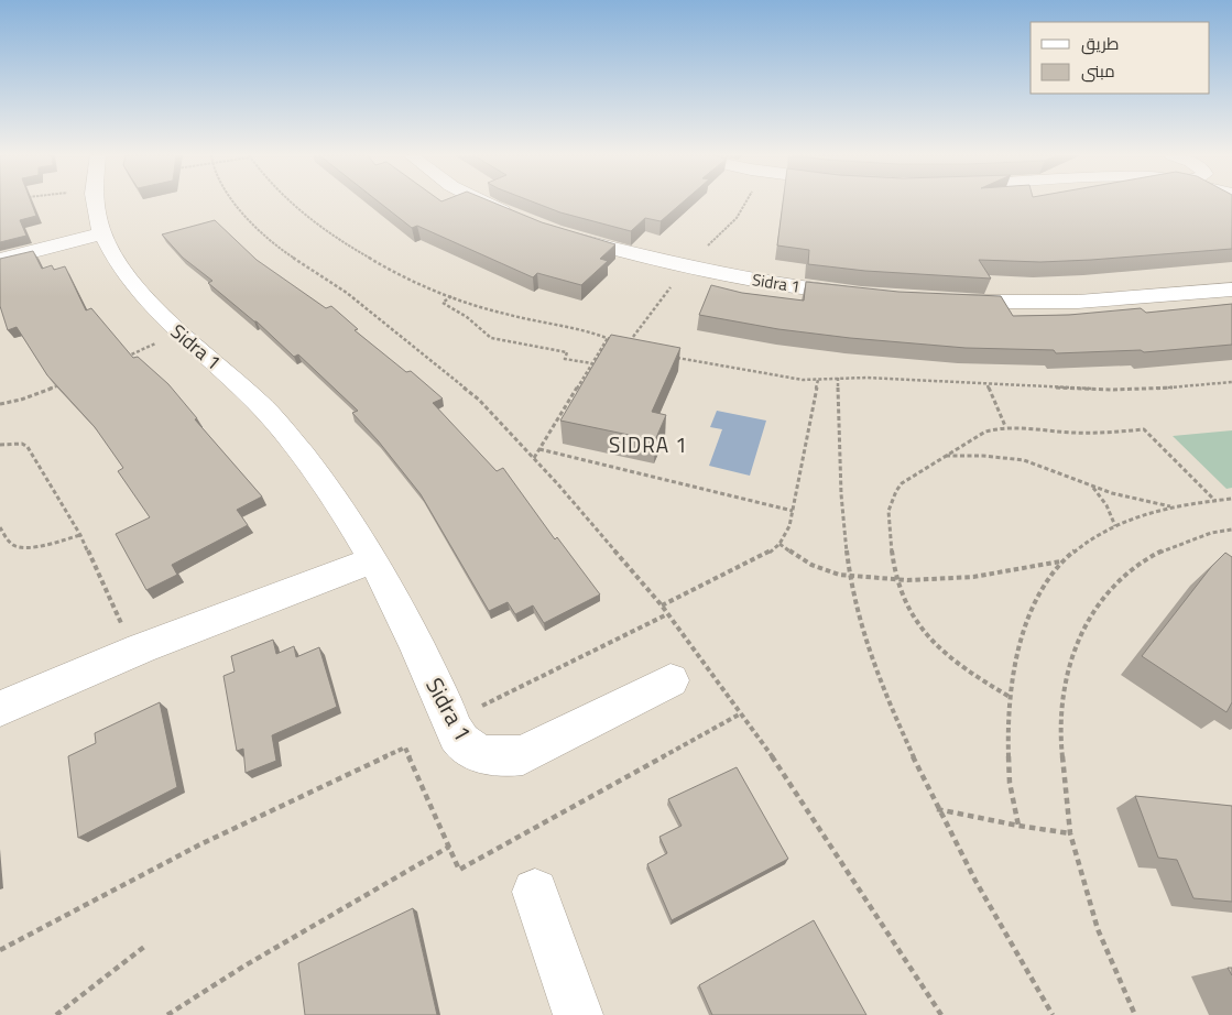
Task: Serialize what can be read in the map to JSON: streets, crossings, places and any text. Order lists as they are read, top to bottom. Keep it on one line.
{"streets":{"street":["Sidra 1"]},"districts":["SIDRA 1"],"legend":["طريق","مبنى"]}
